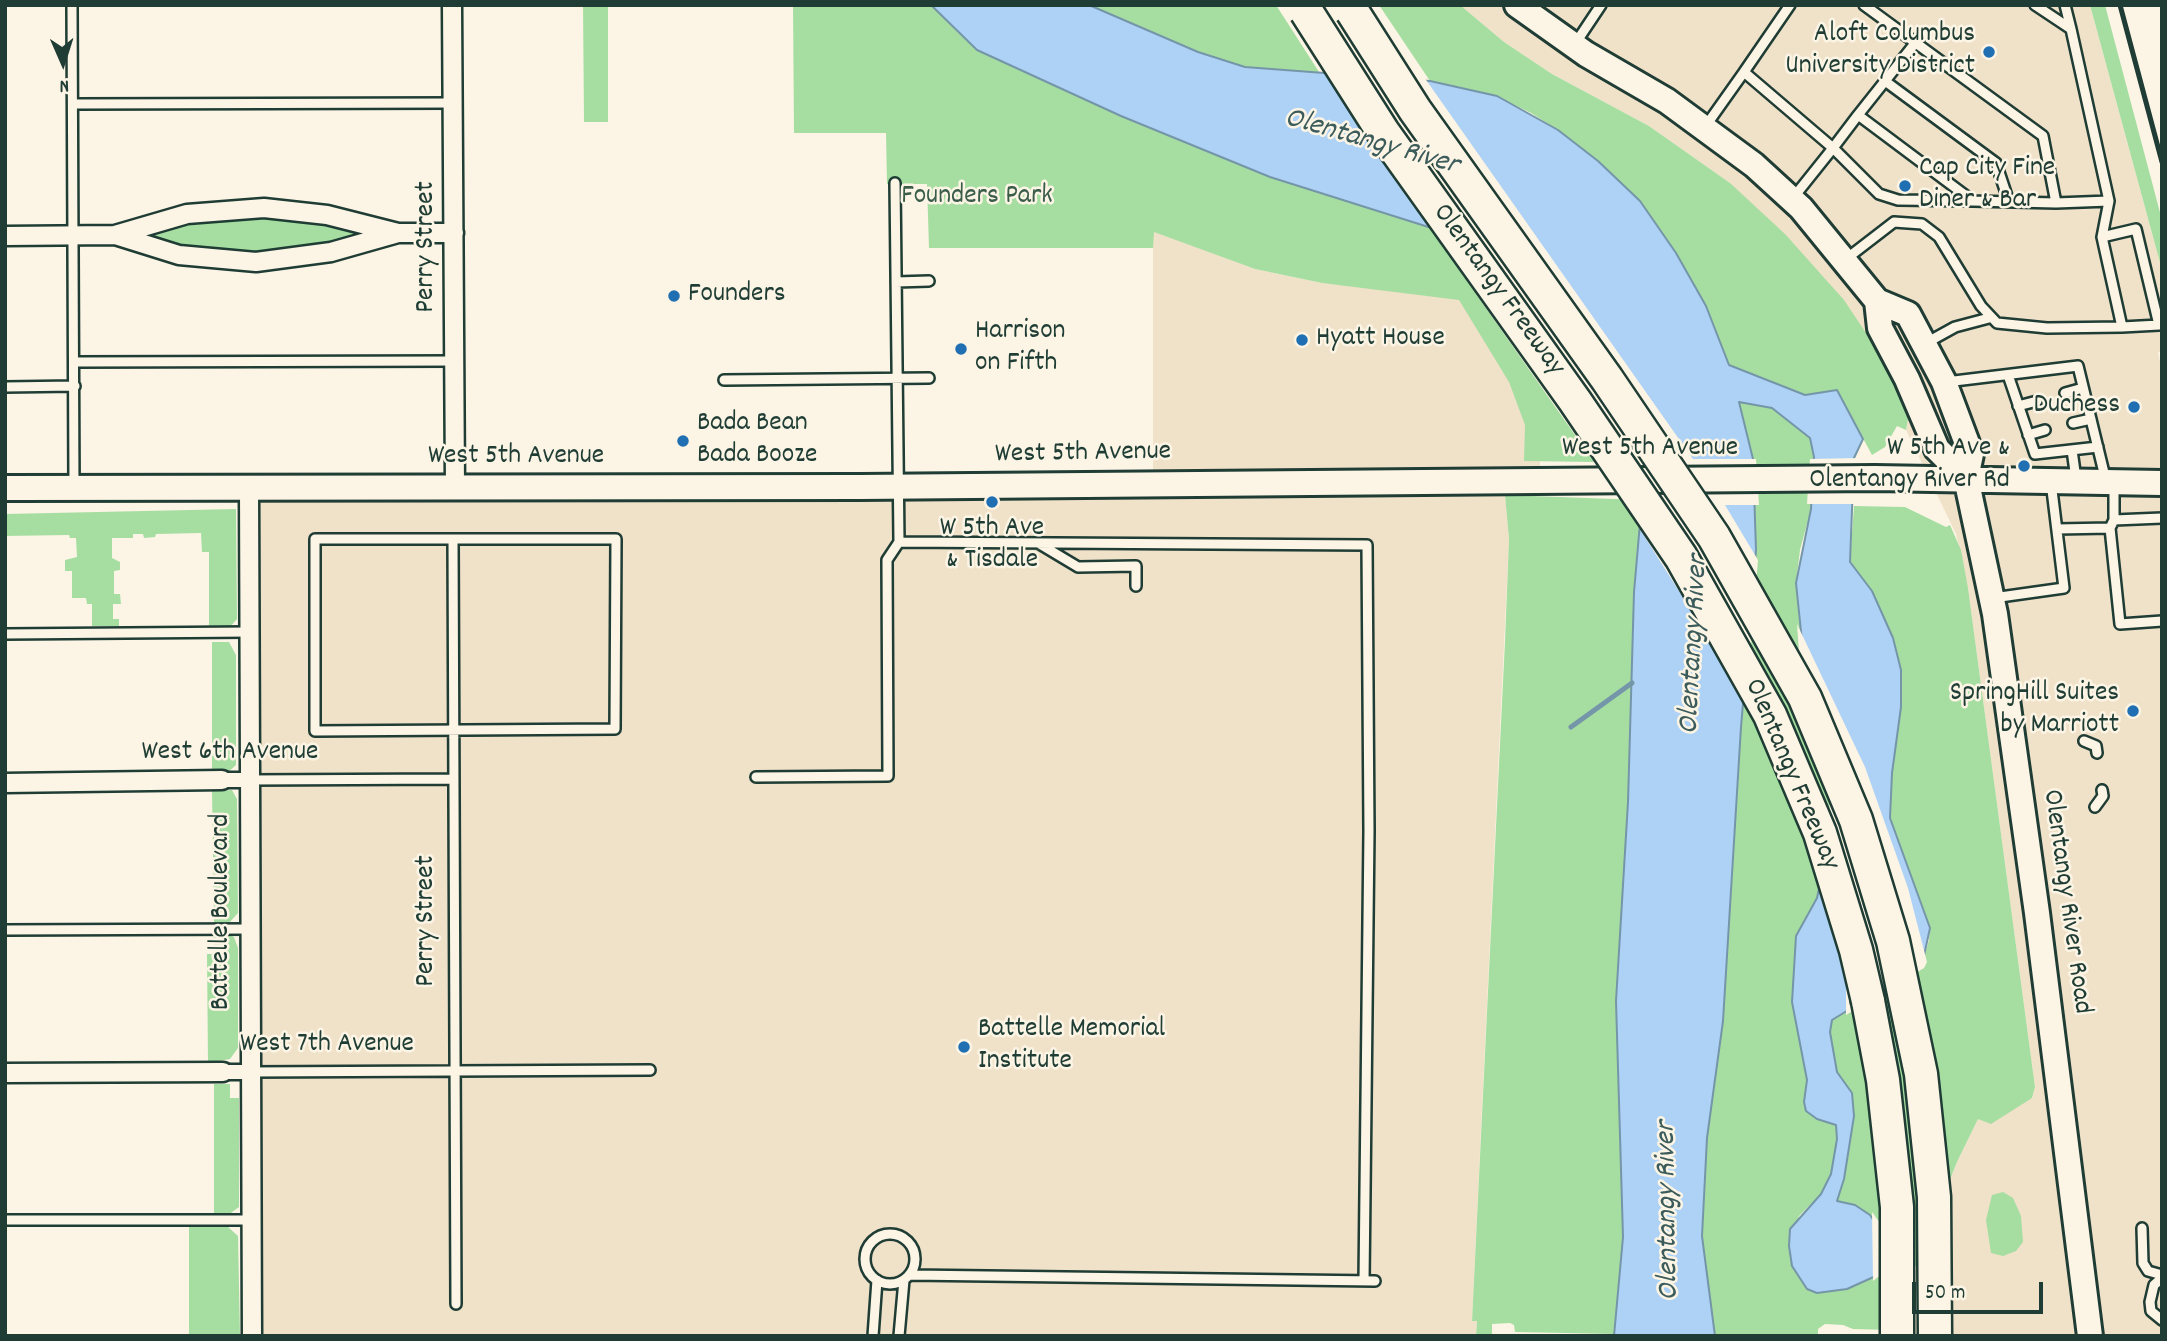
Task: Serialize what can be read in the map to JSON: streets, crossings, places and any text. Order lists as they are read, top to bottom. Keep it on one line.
{"streets":{"highway":["Olentangy Freeway"],"main road":["West 5th Avenue","Olentangy River Road"],"street":["Perry Street","West 6th Avenue","Battelle Boulevard","West 7th Avenue"]},"crossings":[["Perry Street","West 5th Avenue"],["Perry Street","West 6th Avenue"],["Perry Street","West 7th Avenue"],["West 5th Avenue","Olentangy River Road"],["West 5th Avenue","Battelle Boulevard"],["West 6th Avenue","Battelle Boulevard"],["Battelle Boulevard","West 7th Avenue"]],"water":["Olentangy River"],"parks":["Founders Park"],"places":["Aloft Columbus University District","Cap City Fine Diner & Bar","Founders","Hyatt House","Harrison on Fifth","Duchess","Bada Bean Bada Booze","W 5th Ave & Olentangy River Rd","W 5th Ave & Tisdale","SpringHill Suites by Marriott","Battelle Memorial Institute"],"scale_bar":"50 m","north":"bottom"}
